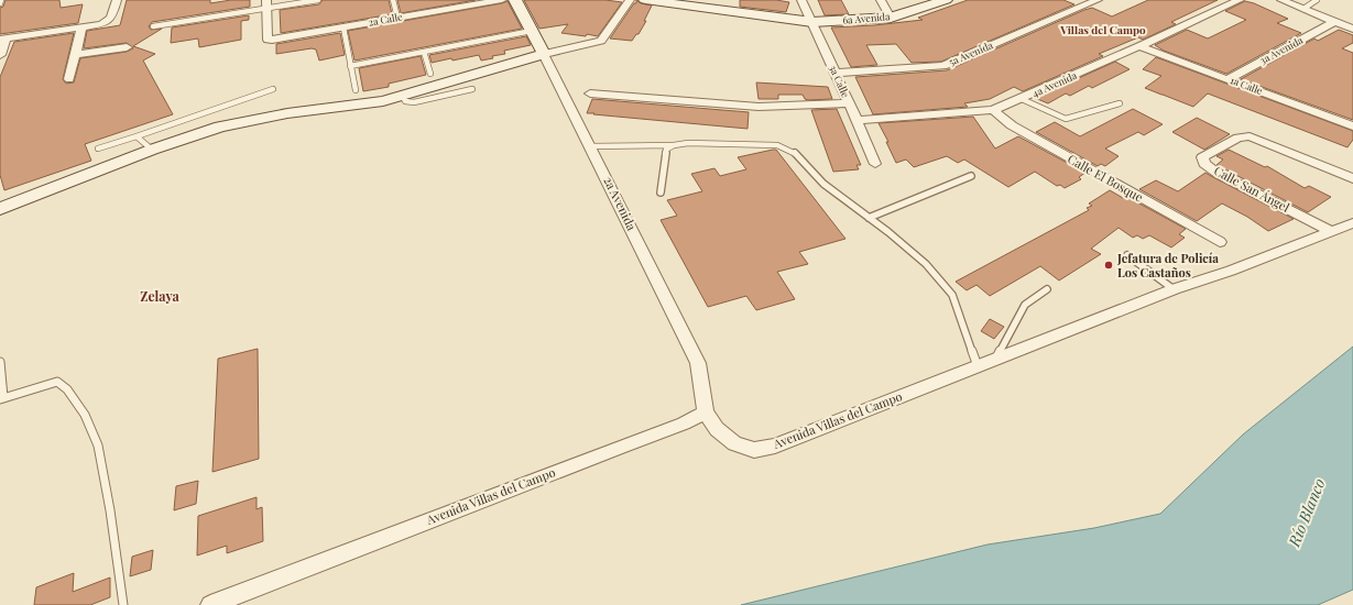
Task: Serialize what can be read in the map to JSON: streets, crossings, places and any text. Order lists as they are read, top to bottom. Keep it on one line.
{"streets":{"street":["6a Avenida","2a Calle","3a Avenida","5a Avenida","3a Calle","4a Avenida","1a Calle","Calle El Bosque","Calle San Ángel","2a Avenida","Avenida Villas del Campo"]},"crossings":[["6a Avenida","3a Calle"],["3a Avenida","1a Calle"],["5a Avenida","3a Calle"],["3a Calle","4a Avenida"],["4a Avenida","1a Calle"],["4a Avenida","Calle El Bosque"],["Calle San Ángel","Avenida Villas del Campo"],["2a Avenida","Avenida Villas del Campo"]],"districts":["Villas del Campo","Zelaya"],"water":["Río Blanco"],"places":["Jefatura de Policía Los Castaños"]}
